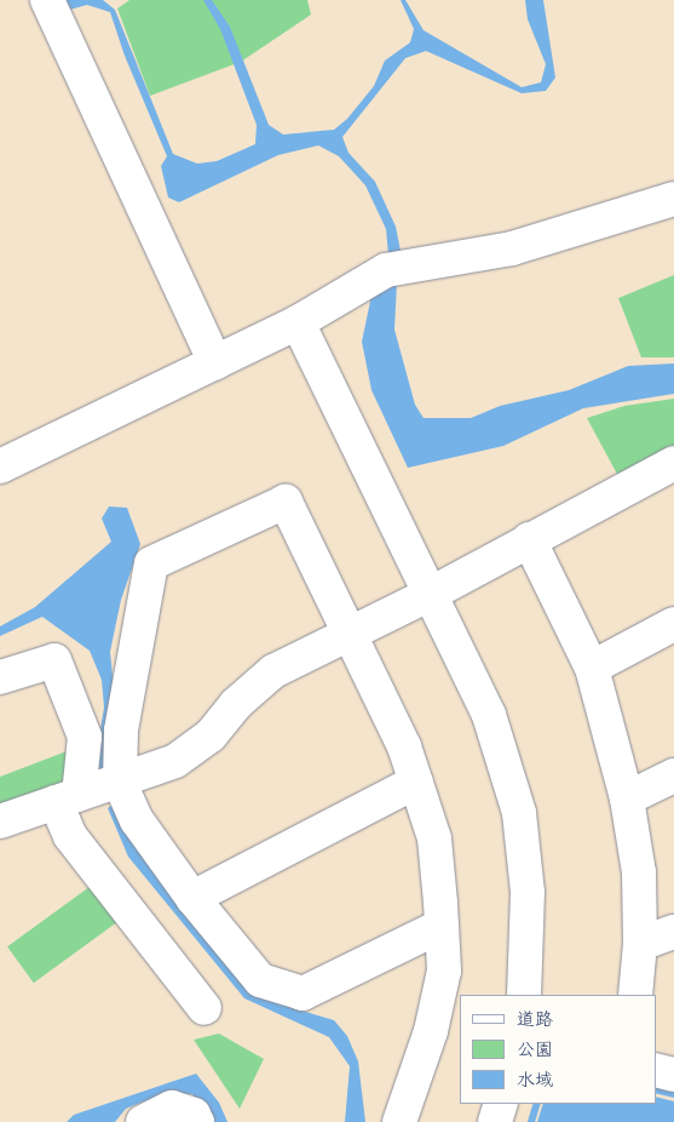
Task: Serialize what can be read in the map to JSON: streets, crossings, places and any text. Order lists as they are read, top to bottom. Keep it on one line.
{"legend":["道路","公園","水域"]}
